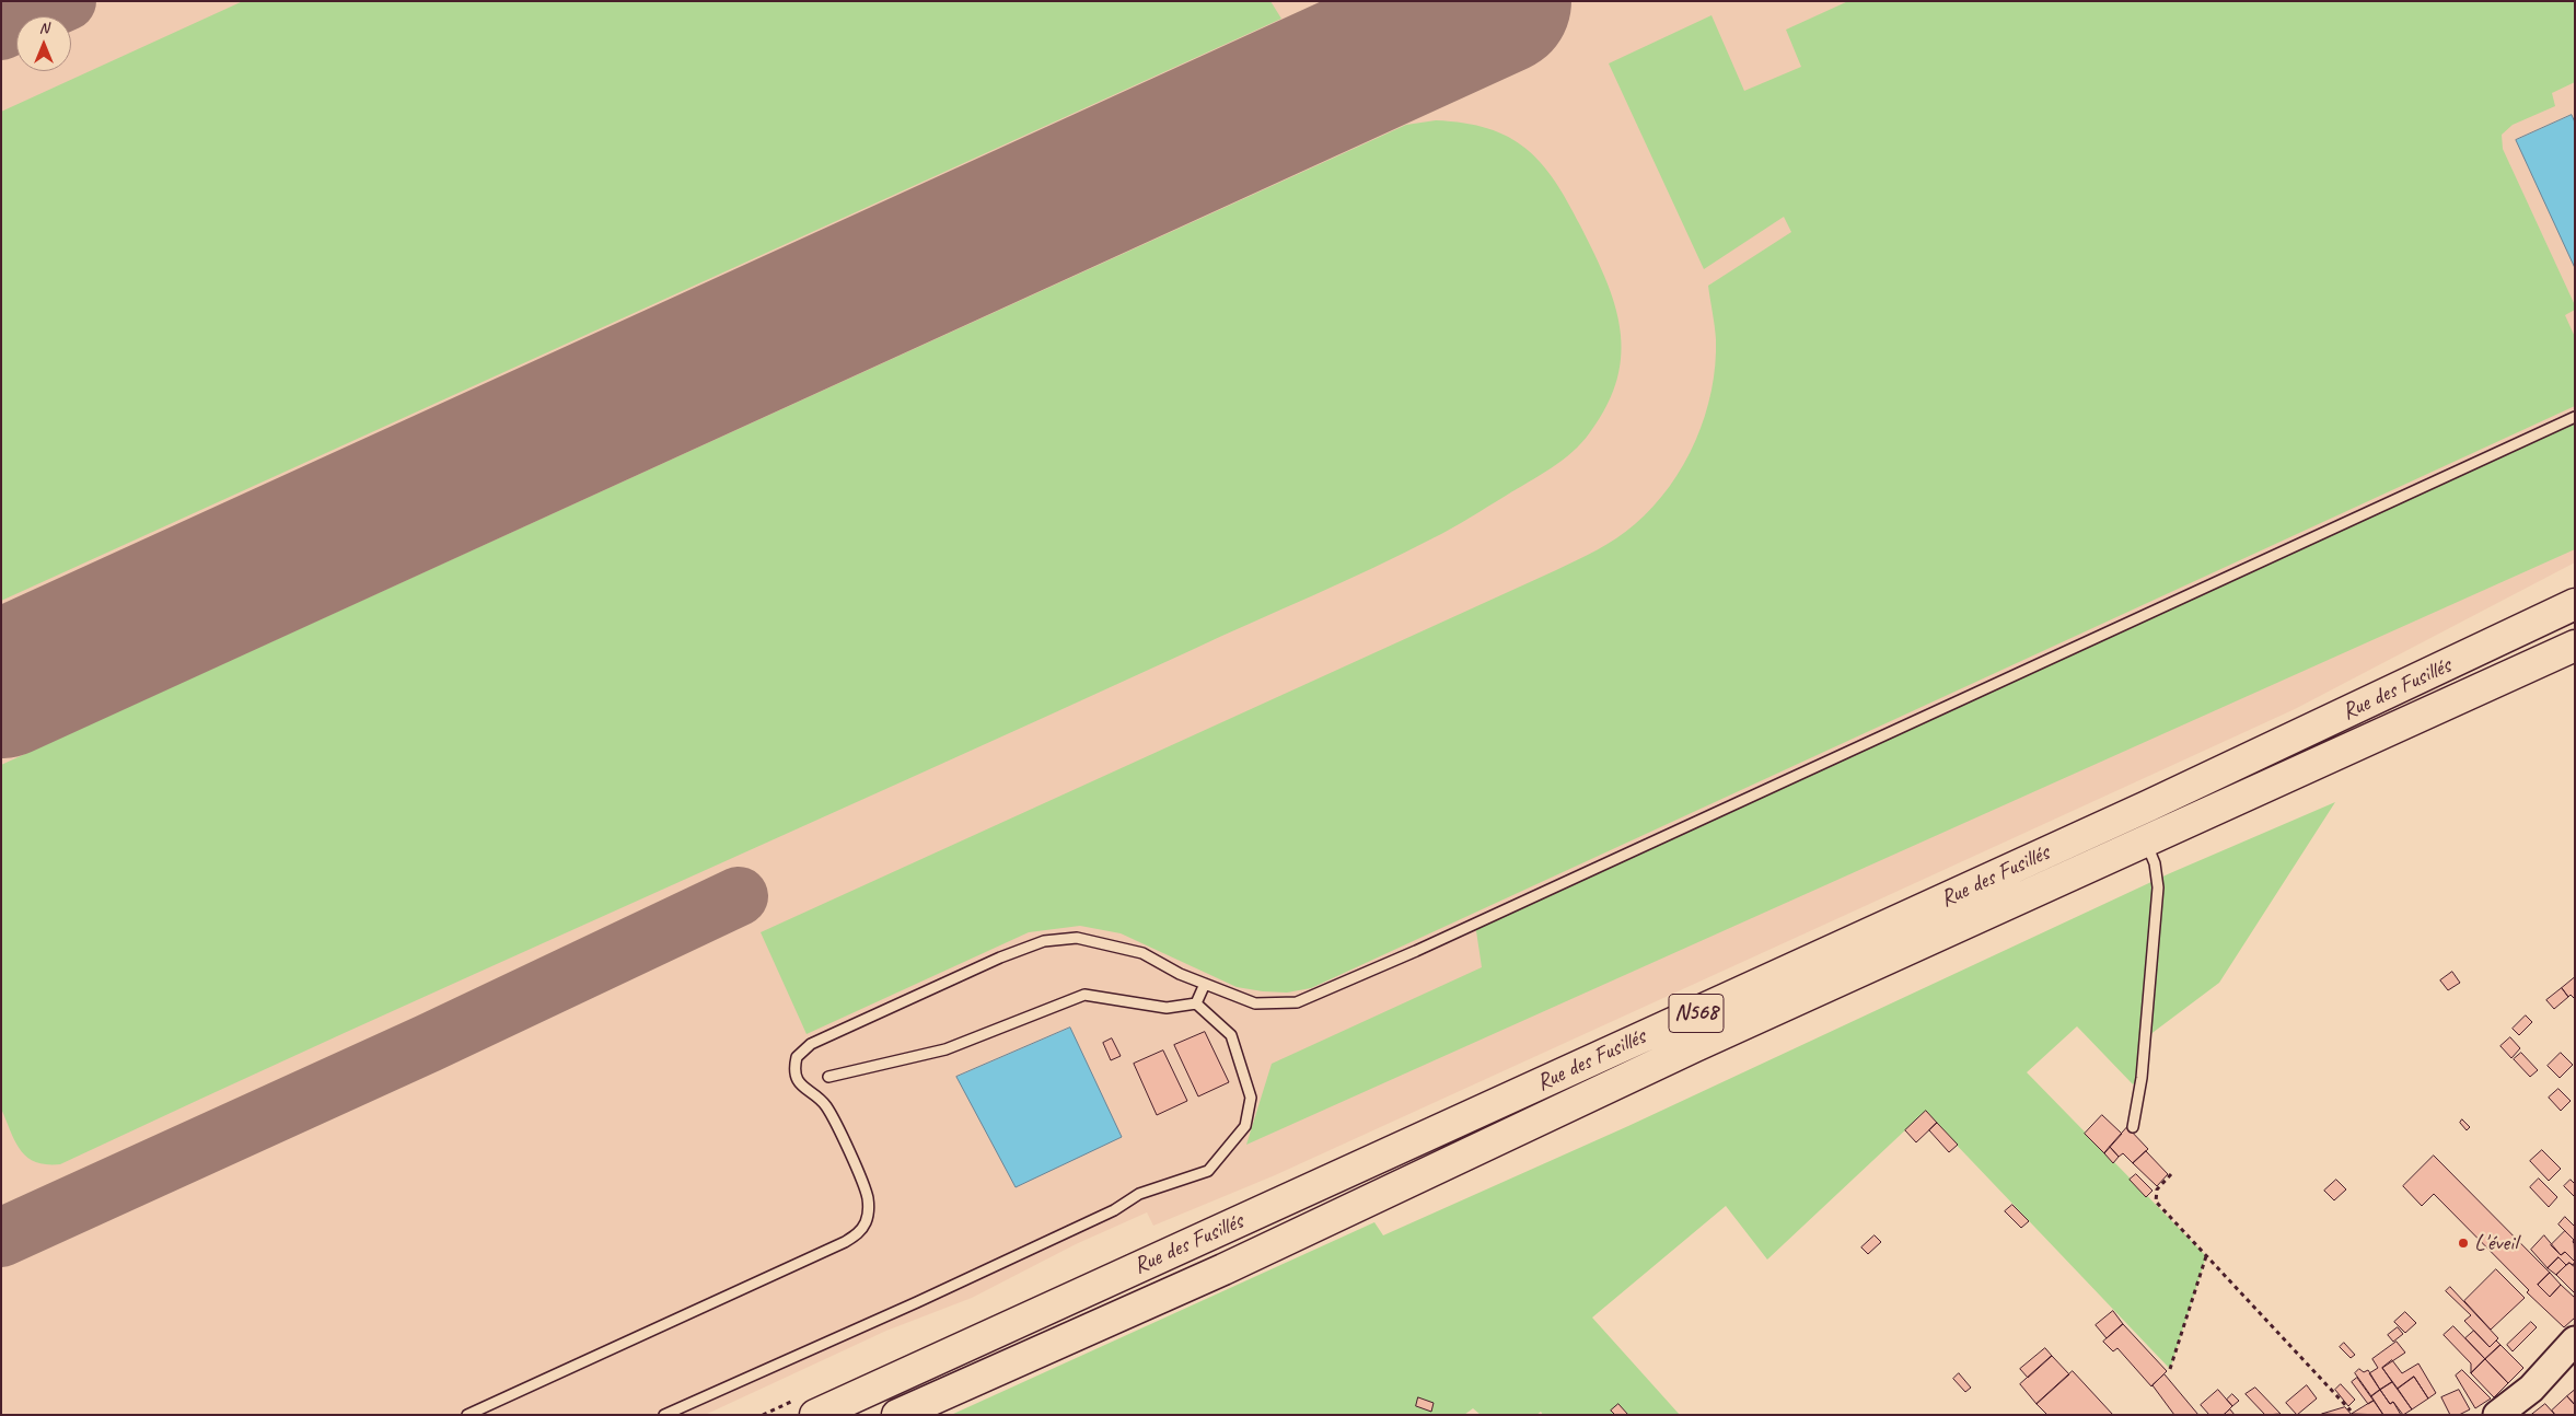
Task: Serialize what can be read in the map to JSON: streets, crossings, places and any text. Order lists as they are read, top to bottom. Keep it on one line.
{"streets":{"highway":["Rue des Fusillés","N568"]},"places":["L'éveil"],"north":"top"}
